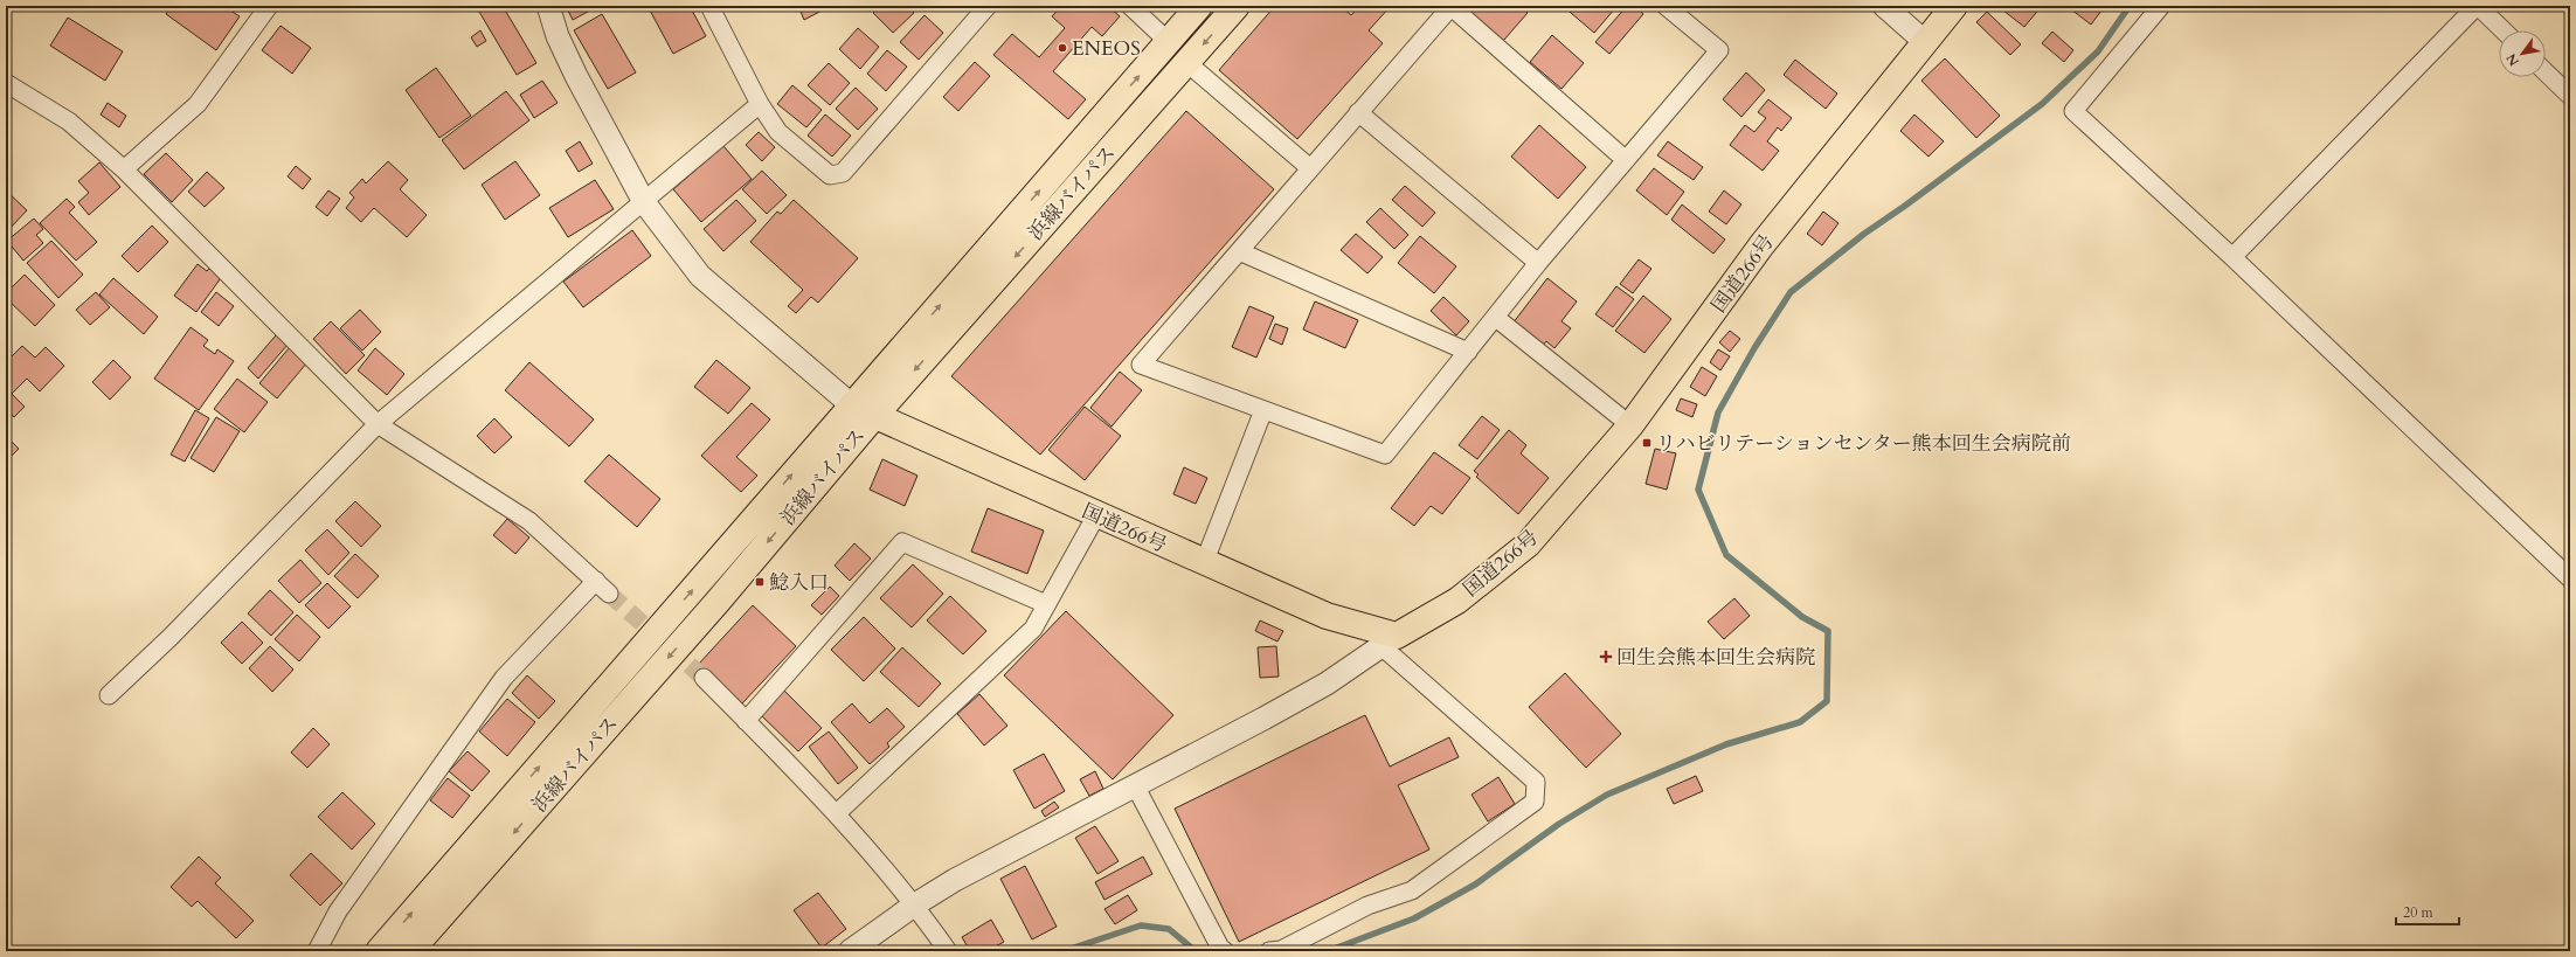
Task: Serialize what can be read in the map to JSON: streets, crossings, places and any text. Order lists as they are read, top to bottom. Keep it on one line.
{"streets":{"highway":["浜線バイパス","国道266号"]},"crossings":[["浜線バイパス","国道266号"]],"places":{"other":["ENEOS"],"transit":["リハビリテーションセンター熊本回生会病院前","鯰入口"],"health":["回生会熊本回生会病院"]},"scale_bar":"20 m","north":"bottom left"}
